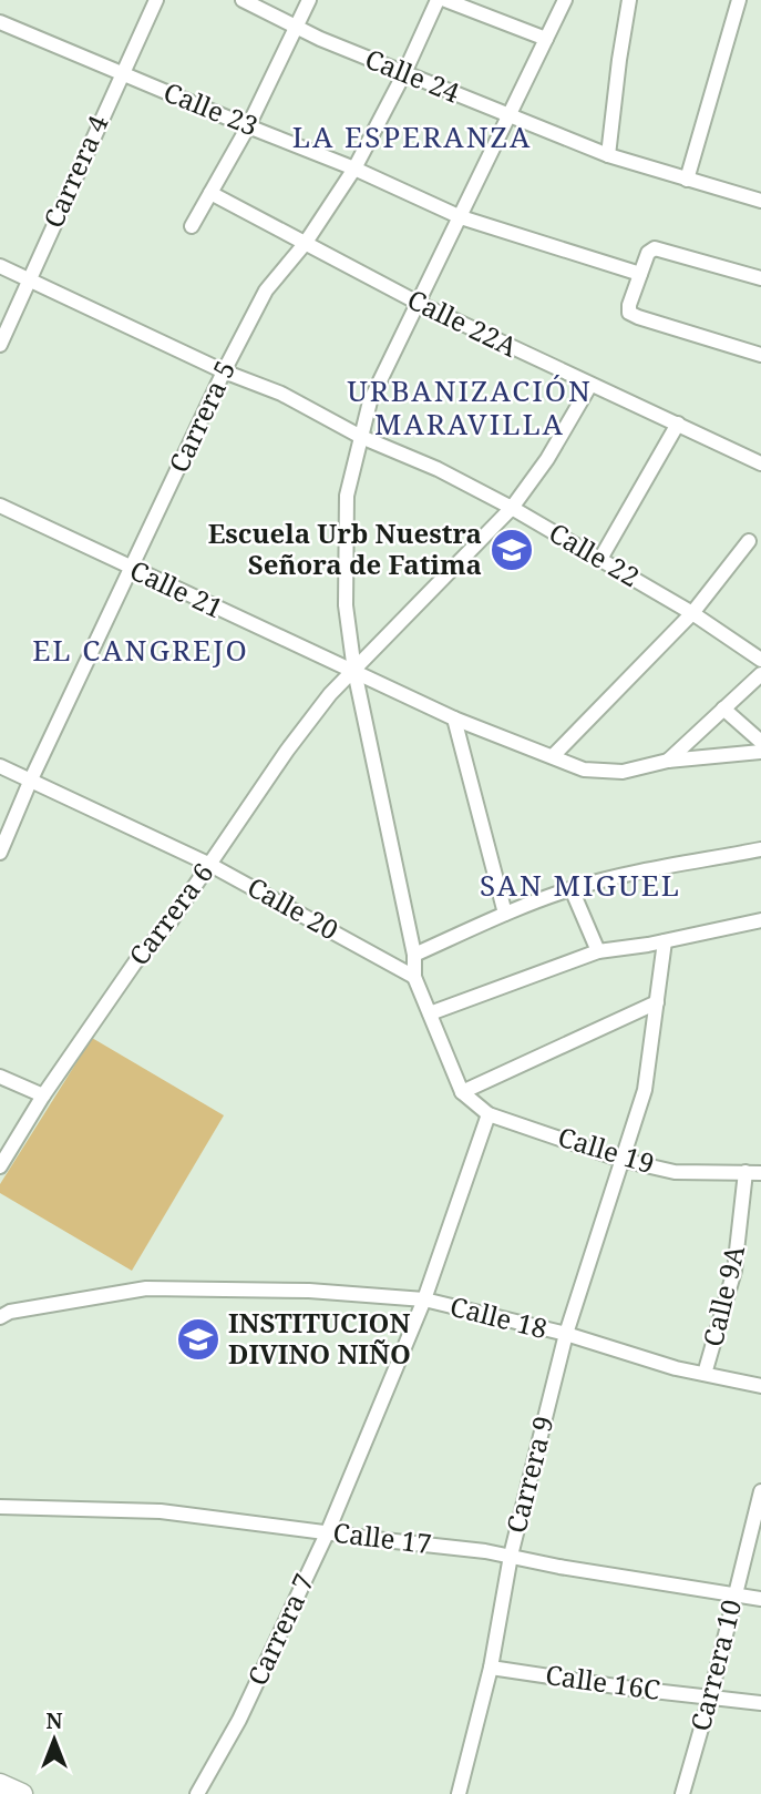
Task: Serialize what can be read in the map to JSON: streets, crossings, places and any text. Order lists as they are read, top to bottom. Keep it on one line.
{"streets":{"street":["Calle 24","Calle 23","Carrera 4","Calle 22A","Carrera 5","Calle 22","Calle 21","Calle 20","Carrera 6","Calle 19","Calle 9A","Calle 18","Carrera 9","Calle 17","Carrera 7","Carrera 10","Calle 16C"]},"crossings":[["Calle 24","Carrera 5"],["Calle 23","Carrera 4"],["Calle 23","Carrera 5"],["Carrera 4","Calle 22"],["Calle 22A","Carrera 5"],["Calle 22A","Carrera 6"],["Carrera 5","Calle 22"],["Carrera 5","Calle 21"],["Carrera 5","Calle 20"],["Calle 22","Carrera 6"],["Calle 21","Carrera 6"],["Calle 20","Carrera 6"],["Calle 19","Calle 9A"],["Calle 19","Carrera 9"],["Calle 19","Carrera 7"],["Calle 9A","Calle 18"],["Calle 18","Carrera 9"],["Calle 18","Carrera 7"],["Carrera 9","Calle 17"],["Carrera 9","Calle 16C"],["Calle 17","Carrera 7"],["Calle 17","Carrera 10"],["Carrera 10","Calle 16C"]],"districts":["LA ESPERANZA","URBANIZACIÓN MARAVILLA","EL CANGREJO","SAN MIGUEL"],"places":{"school or university":["Escuela Urb Nuestra Señora de Fatima","INSTITUCION DIVINO NIÑO"]},"north":"top"}
